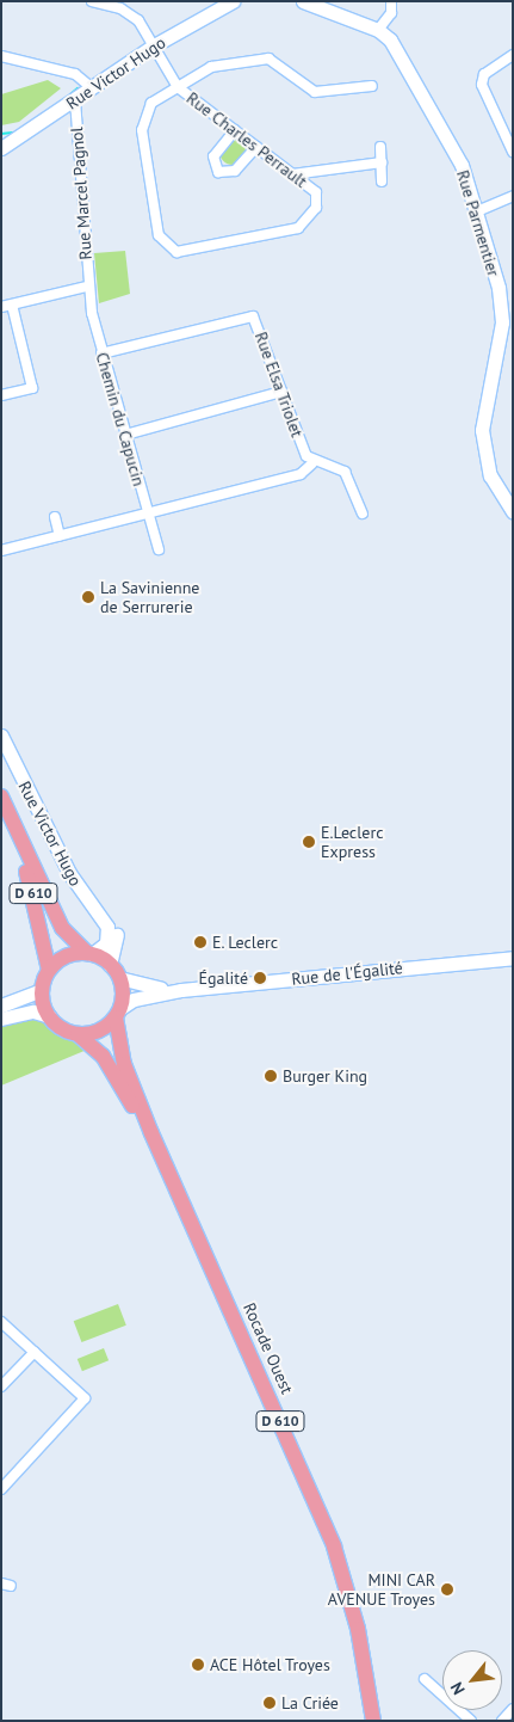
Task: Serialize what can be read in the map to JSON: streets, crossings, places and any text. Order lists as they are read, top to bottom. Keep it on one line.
{"streets":{"main road":["D 610","Rocade Ouest"],"street":["Rue Victor Hugo","Rue Charles Perrault","Rue Marcel Pagnol","Rue Parmentier","Rue Elsa Triolet","Chemin du Capucin","Rue de l'Égalité"]},"crossings":[["Rue Victor Hugo","Rue Charles Perrault"],["Rue Victor Hugo","Rue Marcel Pagnol"],["Rue Victor Hugo","D 610"],["Rue Victor Hugo","Rocade Ouest"],["Rue Marcel Pagnol","Chemin du Capucin"],["Rue Elsa Triolet","Chemin du Capucin"],["D 610","Rocade Ouest"]],"places":["La Savinienne de Serrurerie","E.Leclerc Express","E. Leclerc","Égalité","Burger King","MINI CAR AVENUE Troyes","ACE Hôtel Troyes","La Criée"],"north":"bottom left"}
